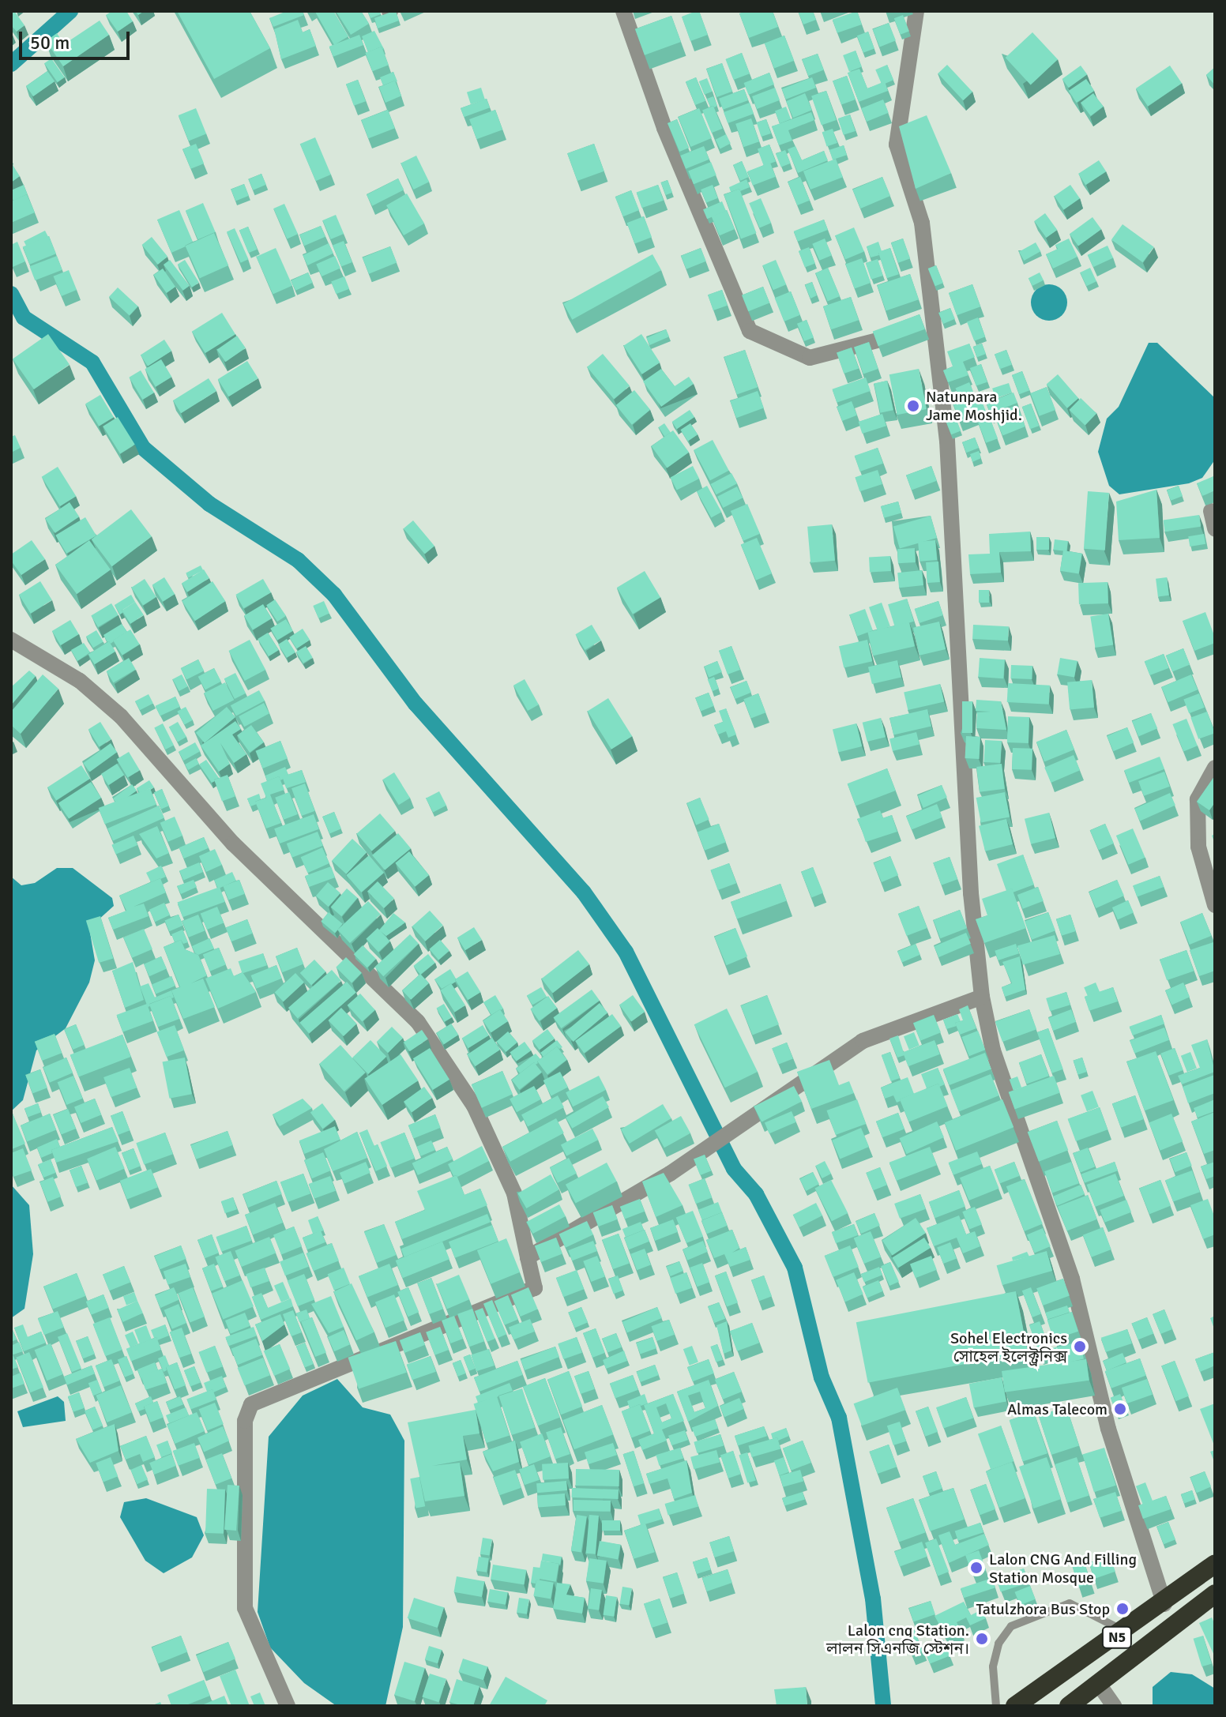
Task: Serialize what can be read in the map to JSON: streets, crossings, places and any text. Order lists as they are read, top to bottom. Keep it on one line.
{"streets":{"highway":["N5"]},"places":["Natunpara Jame Moshjid.","Sohel Electronics সোহেল ইলেক্ট্রনিক্স","Almas Talecom","Lalon CNG And Filling Station Mosque","Tatulzhora Bus Stop","Lalon cng Station. লালন সিএনজি স্টেশন।"],"scale_bar":"50 m"}
